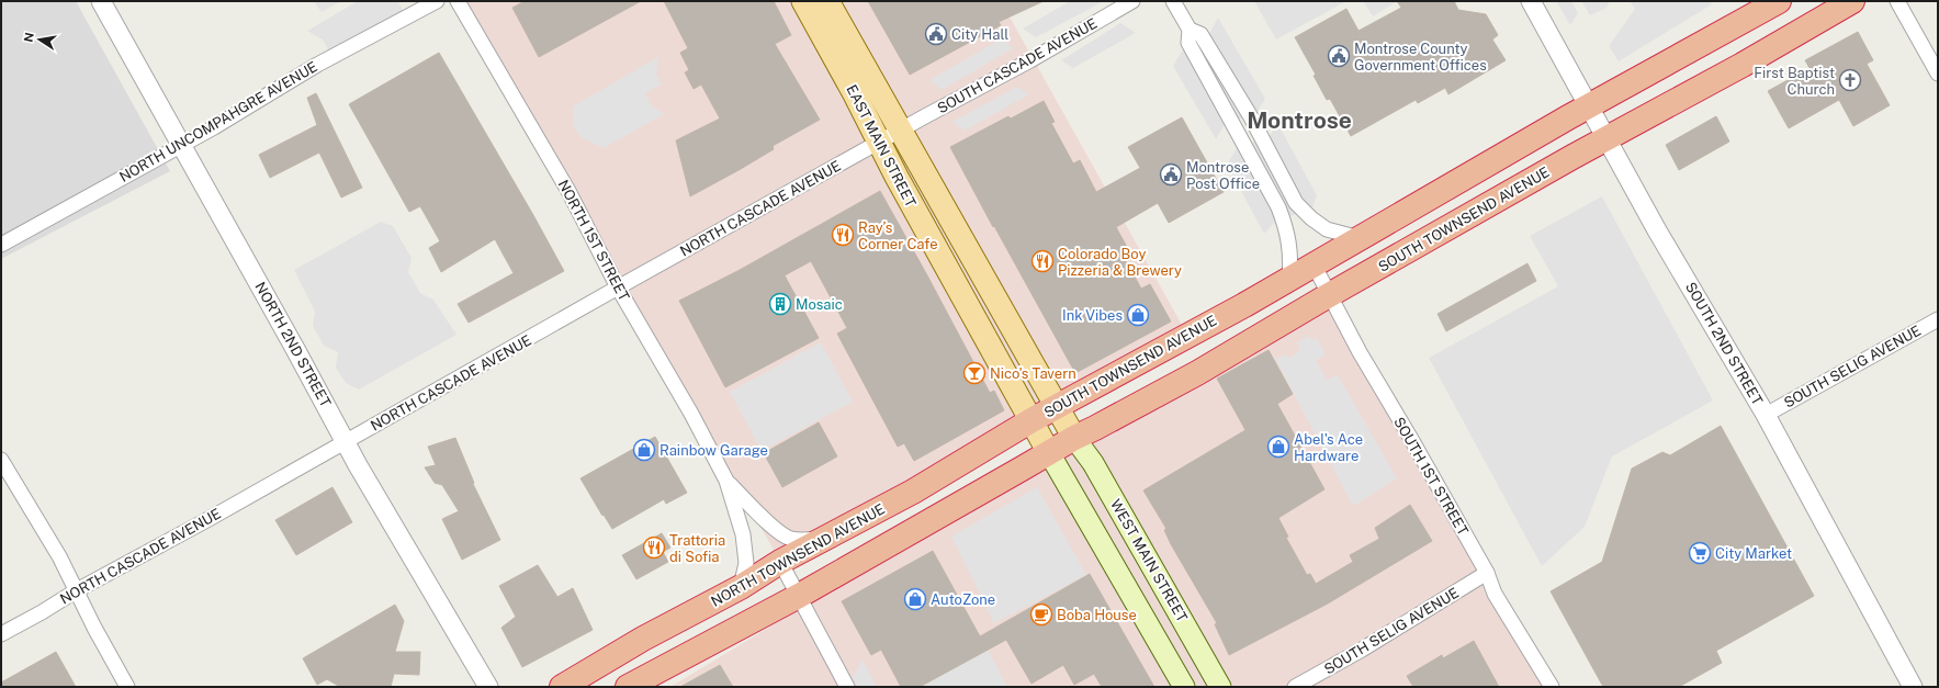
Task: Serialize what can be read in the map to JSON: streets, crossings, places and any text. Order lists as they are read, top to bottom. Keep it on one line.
{"streets":{"highway":["SOUTH TOWNSEND AVENUE","NORTH TOWNSEND AVENUE"],"main road":["EAST MAIN STREET","WEST MAIN STREET"],"street":["SOUTH CASCADE AVENUE","NORTH UNCOMPAHGRE AVENUE","NORTH CASCADE AVENUE","NORTH 1ST STREET","SOUTH 2ND STREET","NORTH 2ND STREET","SOUTH SELIG AVENUE","SOUTH 1ST STREET"]},"crossings":[["SOUTH CASCADE AVENUE","EAST MAIN STREET"],["SOUTH CASCADE AVENUE","NORTH CASCADE AVENUE"],["NORTH UNCOMPAHGRE AVENUE","NORTH 2ND STREET"],["EAST MAIN STREET","NORTH CASCADE AVENUE"],["EAST MAIN STREET","SOUTH TOWNSEND AVENUE"],["EAST MAIN STREET","NORTH TOWNSEND AVENUE"],["EAST MAIN STREET","WEST MAIN STREET"],["NORTH CASCADE AVENUE","NORTH 1ST STREET"],["NORTH CASCADE AVENUE","NORTH 2ND STREET"],["SOUTH TOWNSEND AVENUE","SOUTH 2ND STREET"],["SOUTH TOWNSEND AVENUE","SOUTH 1ST STREET"],["SOUTH TOWNSEND AVENUE","NORTH TOWNSEND AVENUE"],["SOUTH TOWNSEND AVENUE","WEST MAIN STREET"],["NORTH 1ST STREET","NORTH TOWNSEND AVENUE"],["SOUTH 2ND STREET","SOUTH SELIG AVENUE"],["SOUTH SELIG AVENUE","SOUTH 1ST STREET"]],"districts":["Montrose"],"places":{"public building":["City Hall","Montrose County Government Offices","Montrose Post Office"],"church":["First Baptist Church"],"restaurant":["Ray’s Corner Cafe","Colorado Boy Pizzeria & Brewery","Trattoria di Sofia"],"building":["Mosaic"],"shop":["Ink Vibes","Abel's Ace Hardware","Rainbow Garage","AutoZone"],"bar":["Nico's Tavern"],"supermarket":["City Market"],"cafe":["Boba House"]},"north":"left"}
